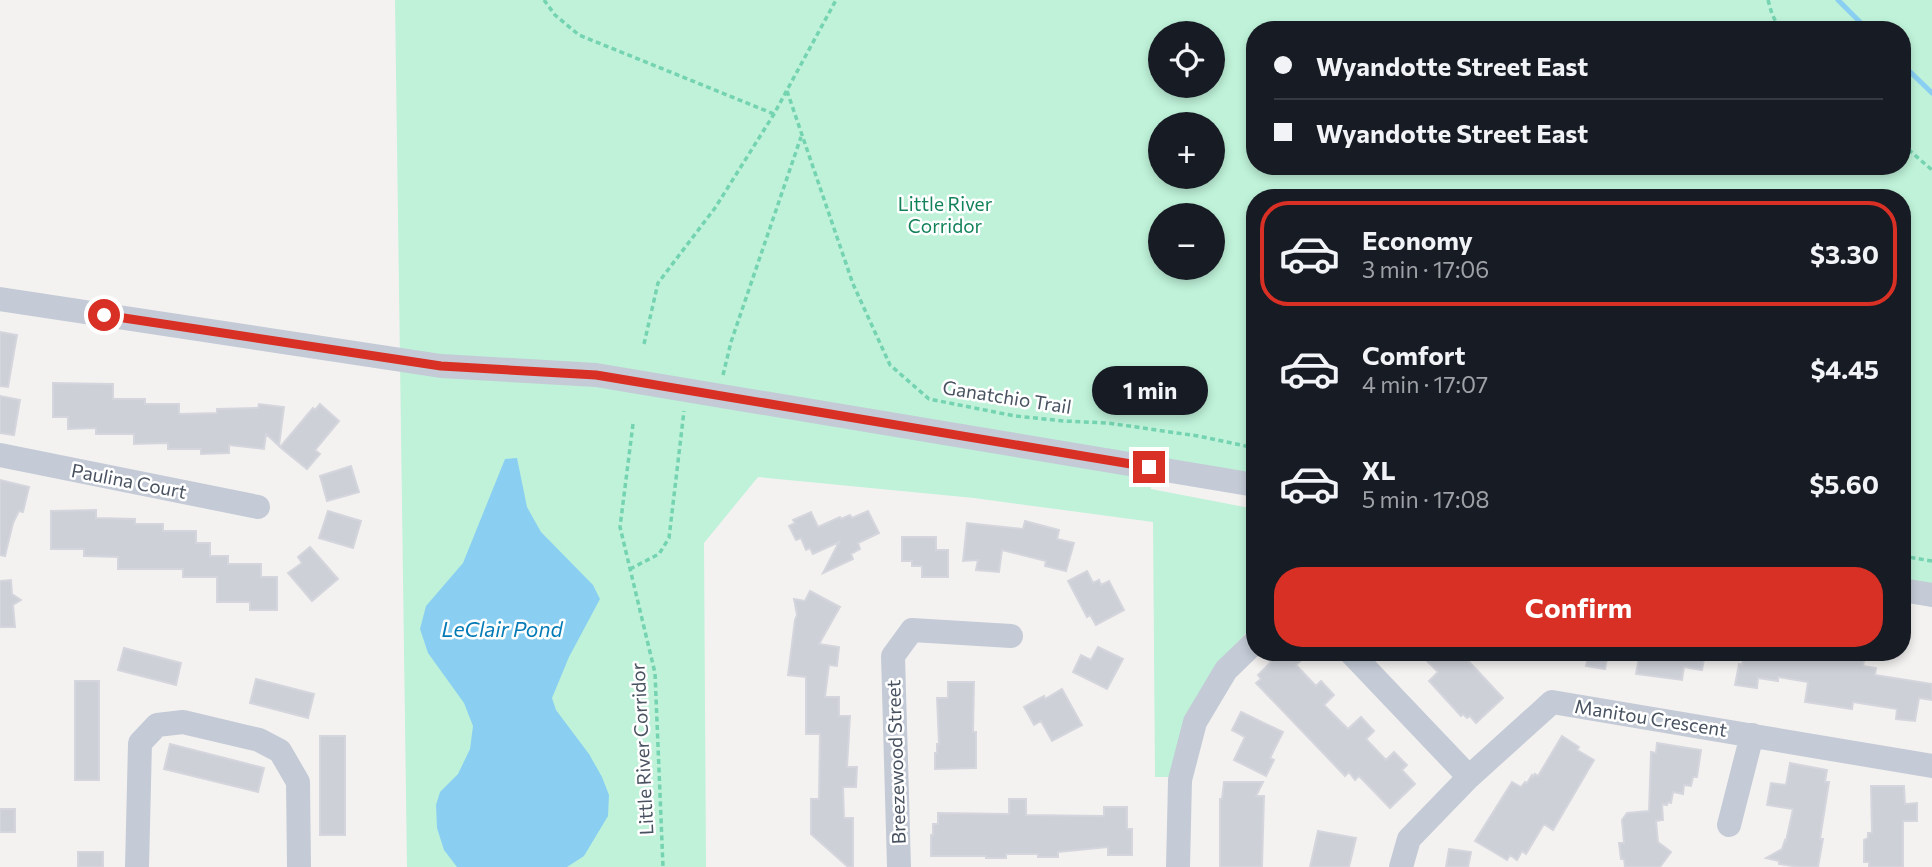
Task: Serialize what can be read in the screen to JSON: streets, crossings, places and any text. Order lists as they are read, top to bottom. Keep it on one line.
{"streets":{"street":["Paulina Court","Manitou Crescent","Breezewood Street"],"path":["Ganatchio Trail","Little River Corridor"]},"water":["LeClair Pond"],"parks":["Little River Corridor"],"page":{"map_buttons":["+","−"],"banner":["Wyandotte Street East","Wyandotte Street East"],"list":[{"name":"Economy","note":"3 min · 17:06","value":"$3.30"},{"name":"Comfort","note":"4 min · 17:07","value":"$4.45"},{"name":"XL","note":"5 min · 17:08","value":"$5.60"}],"bubble":"1 min","buttons":"Confirm"}}
